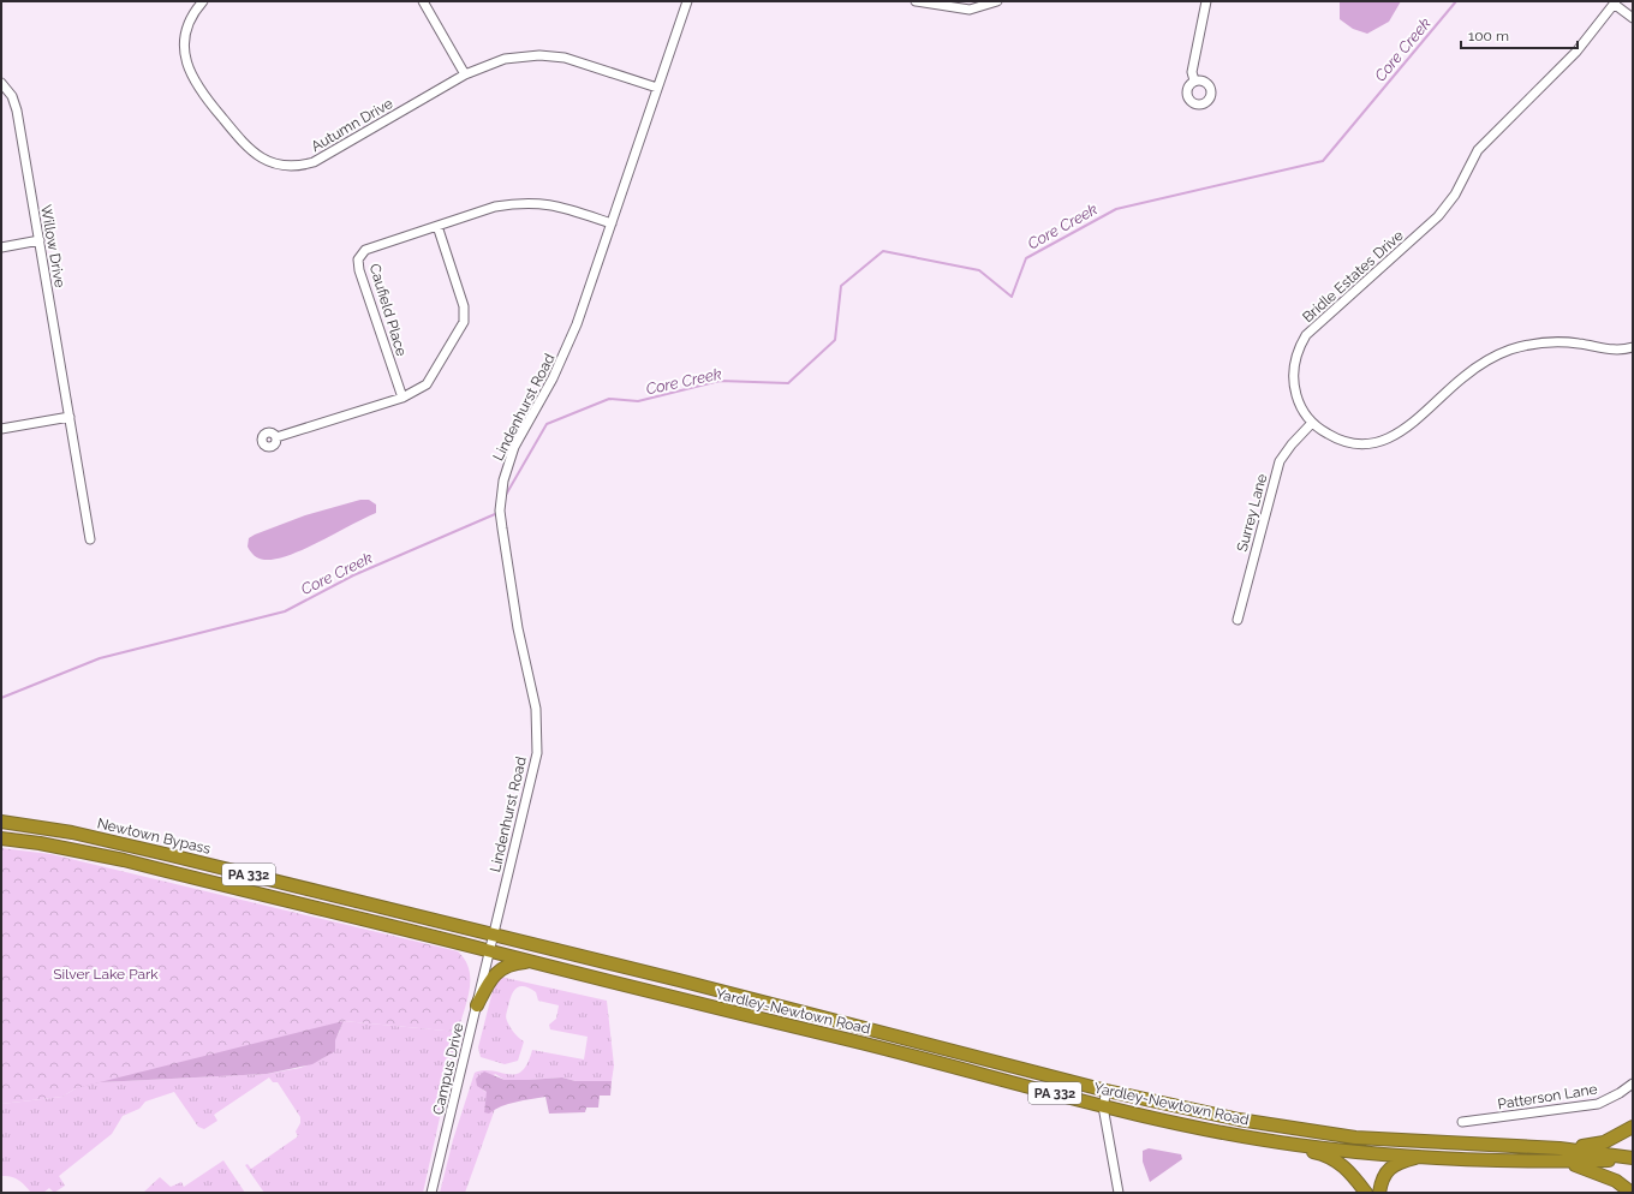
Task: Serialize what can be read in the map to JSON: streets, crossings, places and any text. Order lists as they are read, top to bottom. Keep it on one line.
{"streets":{"highway":["Newtown Bypass","PA 332","Yardley-Newtown Road"],"street":["Autumn Drive","Willow Drive","Bridle Estates Drive","Caufield Place","Lindenhurst Road","Surrey Lane","Campus Drive","Patterson Lane"]},"crossings":[["Autumn Drive","Lindenhurst Road"],["Bridle Estates Drive","Surrey Lane"],["Caufield Place","Lindenhurst Road"],["Lindenhurst Road","Newtown Bypass"],["Lindenhurst Road","PA 332"],["Lindenhurst Road","Yardley-Newtown Road"],["Lindenhurst Road","Campus Drive"],["Newtown Bypass","Yardley-Newtown Road"],["PA 332","Yardley-Newtown Road"],["PA 332","Campus Drive"],["Yardley-Newtown Road","Campus Drive"]],"water":["Core Creek"],"parks":["Silver Lake Park"],"scale_bar":"100 m"}
